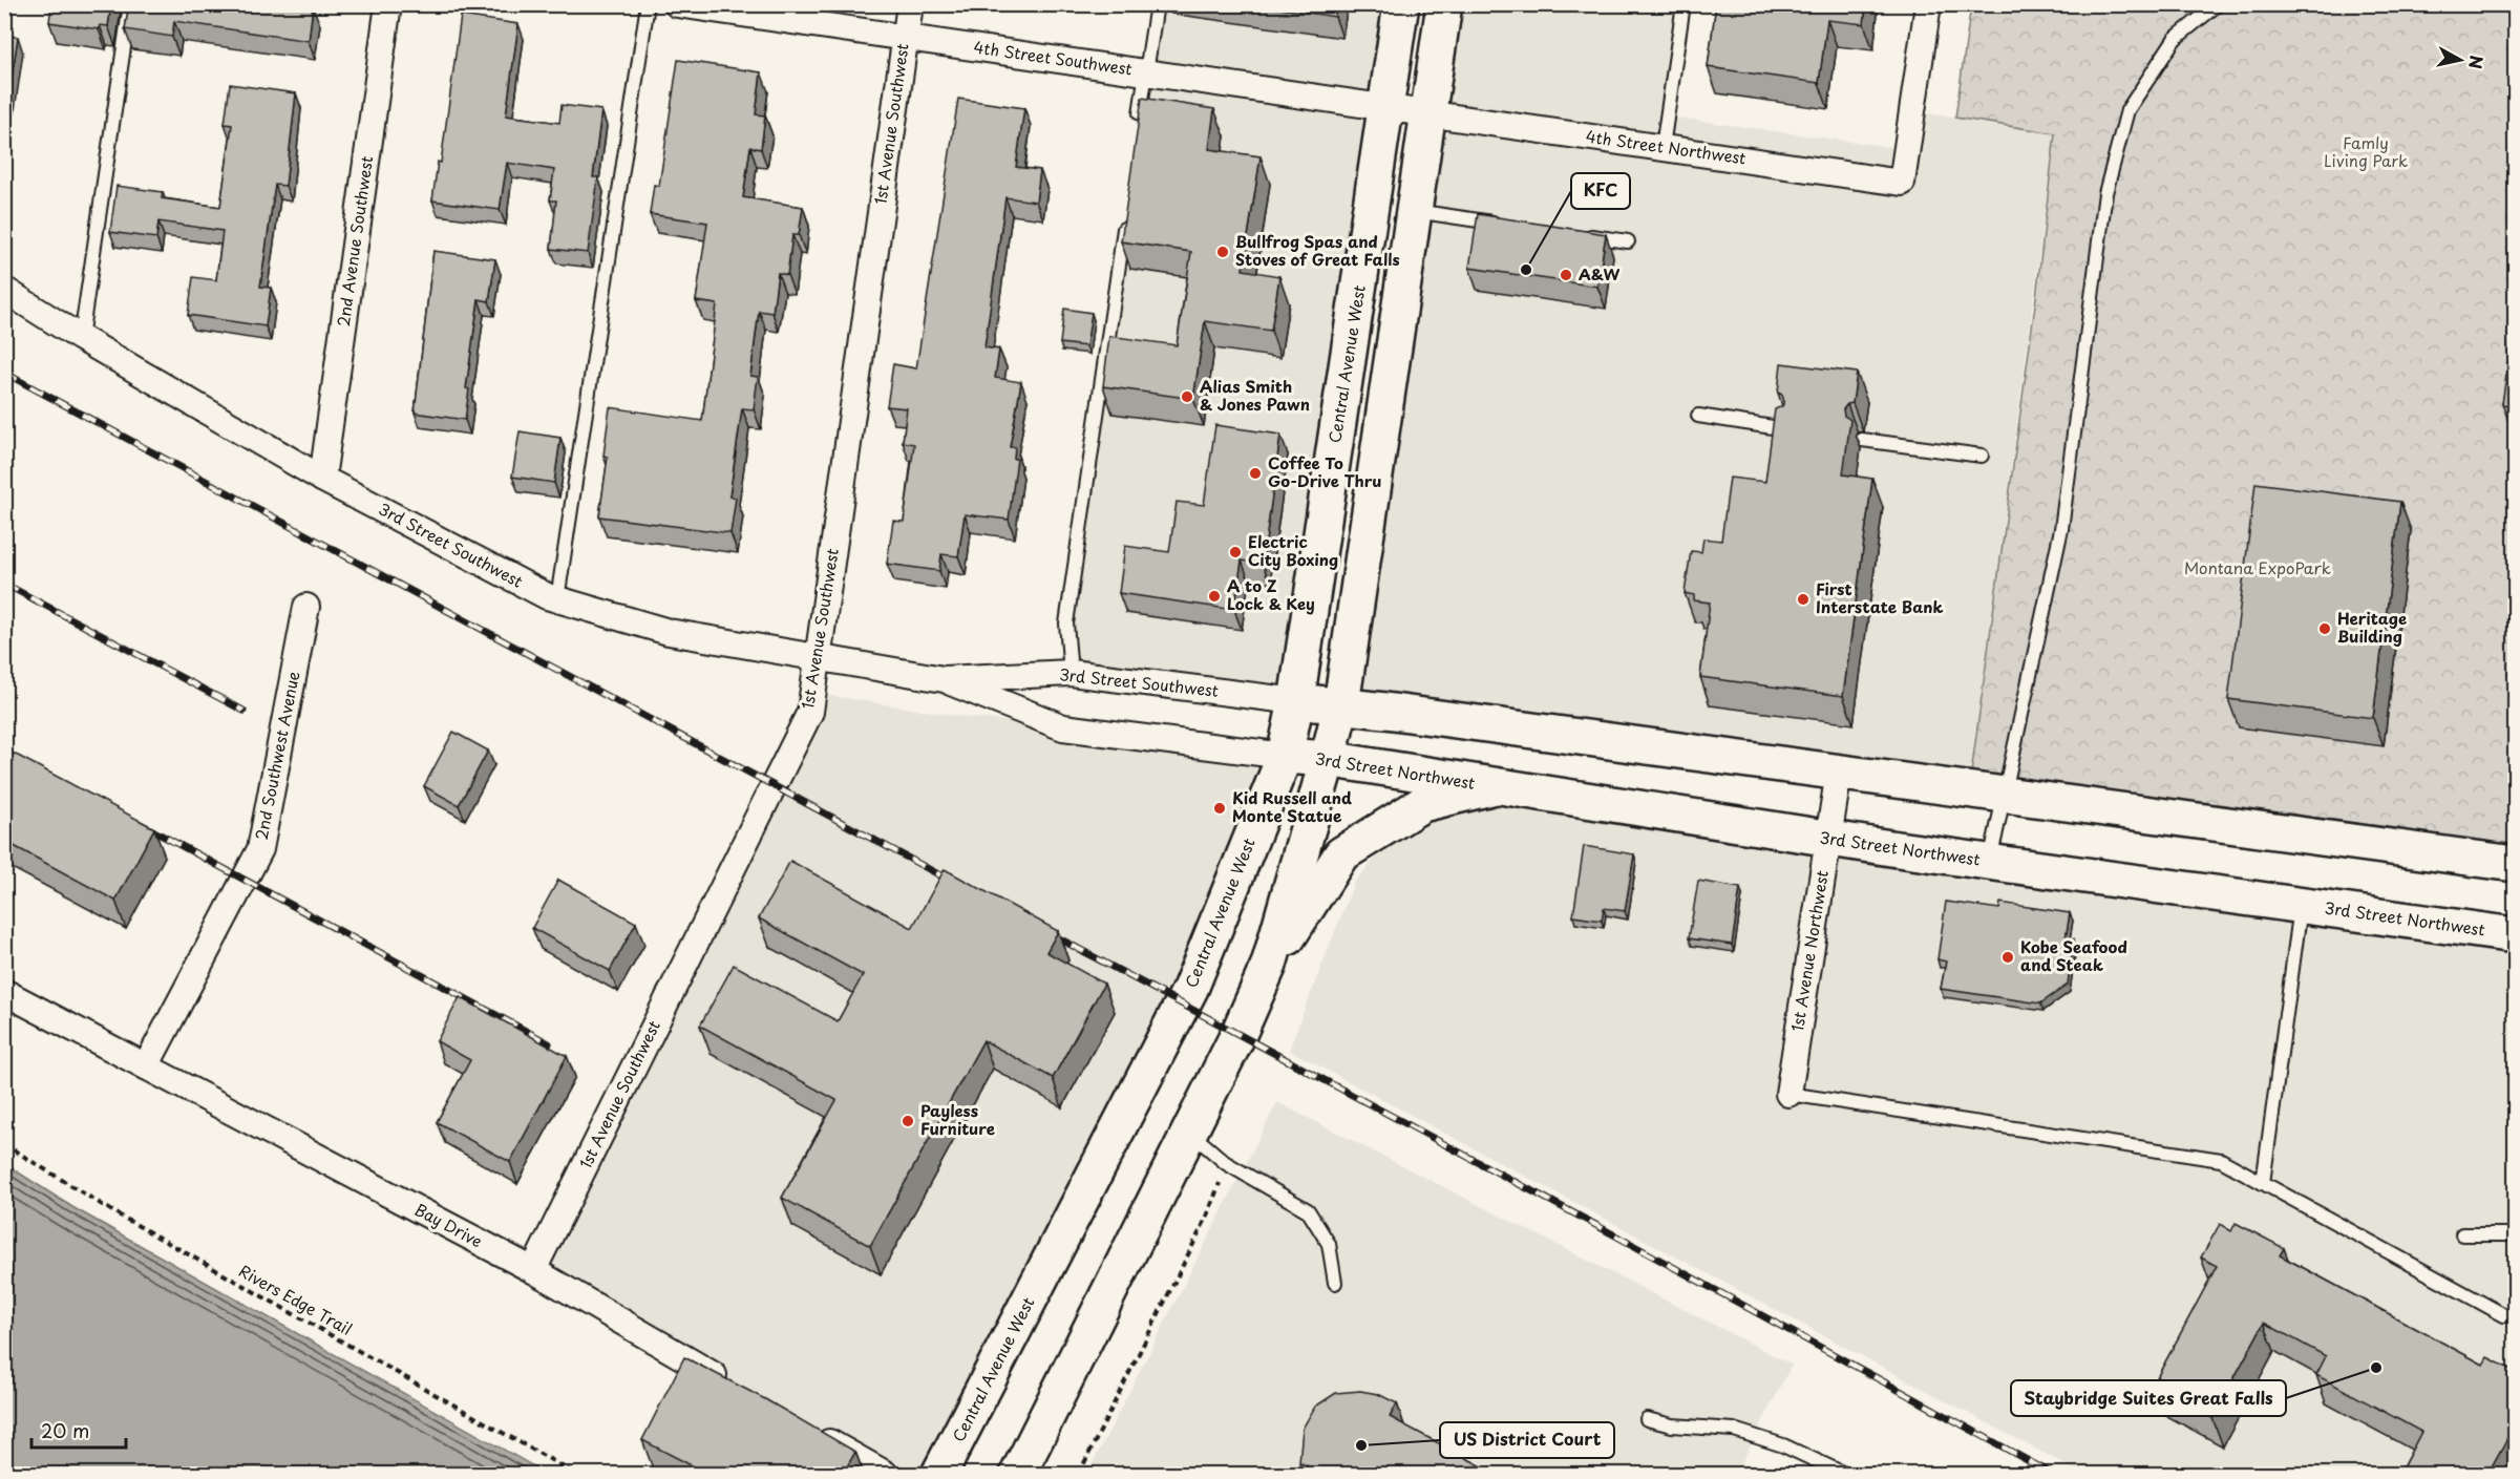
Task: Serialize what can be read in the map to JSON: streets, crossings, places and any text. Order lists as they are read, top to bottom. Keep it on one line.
{"streets":{"main road":["Central Avenue West","3rd Street Northwest"],"street":["4th Street Southwest","1st Avenue Southwest","4th Street Northwest","2nd Avenue Southwest","3rd Street Southwest","2nd Southwest Avenue","1st Avenue Northwest","Bay Drive"],"path":["Rivers Edge Trail"]},"crossings":[["4th Street Southwest","1st Avenue Southwest"],["4th Street Southwest","4th Street Northwest"],["4th Street Southwest","Central Avenue West"],["1st Avenue Southwest","3rd Street Southwest"],["1st Avenue Southwest","Bay Drive"],["2nd Avenue Southwest","3rd Street Southwest"],["Central Avenue West","3rd Street Southwest"],["Central Avenue West","3rd Street Northwest"],["3rd Street Southwest","3rd Street Northwest"],["2nd Southwest Avenue","Bay Drive"],["3rd Street Northwest","1st Avenue Northwest"]],"parks":["Famly Living Park","Montana ExpoPark"],"places":["Bullfrog Spas and Stoves of Great Falls","KFC","A&W","Alias Smith & Jones Pawn","Coffee To Go-Drive Thru","Electric City Boxing","A to Z Lock & Key","First Interstate Bank","Heritage Building","Kid Russell and Monte Statue","Kobe Seafood and Steak","Payless Furniture","Staybridge Suites Great Falls","US District Court"],"scale_bar":"20 m","north":"right"}
